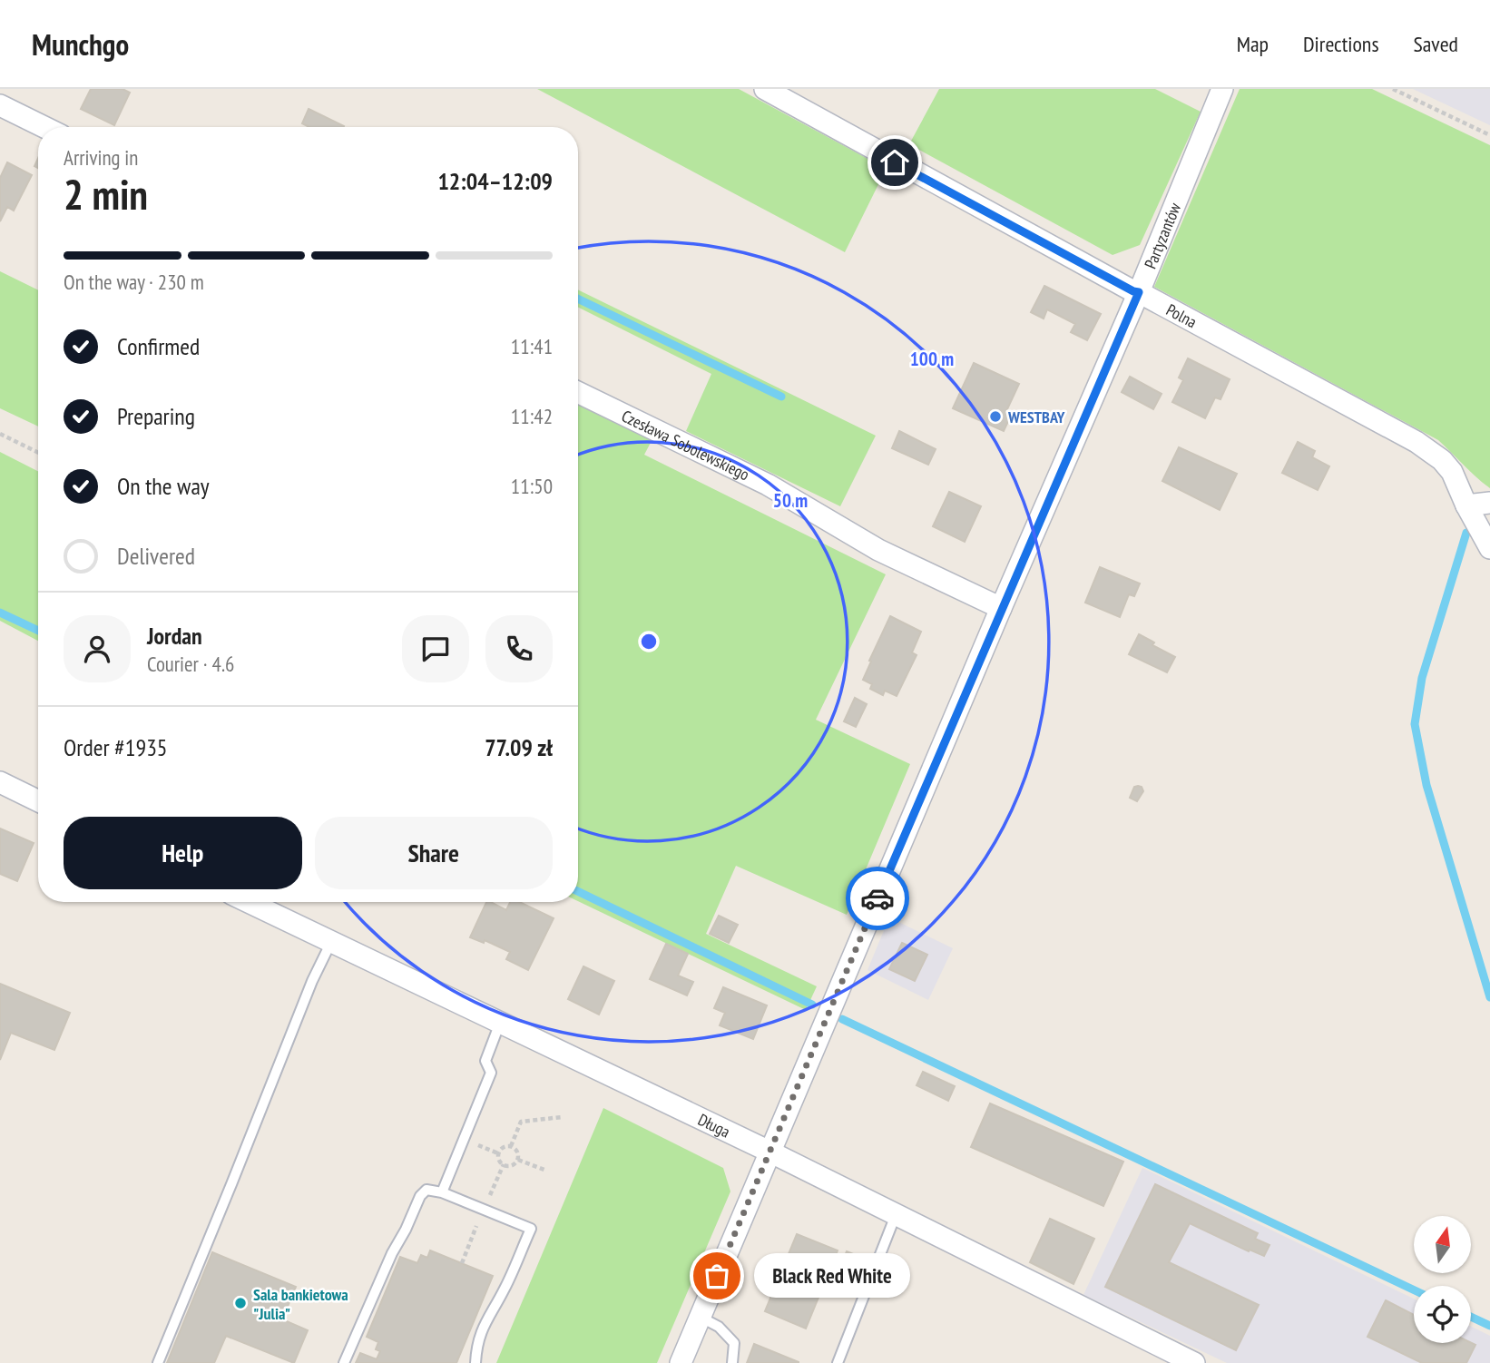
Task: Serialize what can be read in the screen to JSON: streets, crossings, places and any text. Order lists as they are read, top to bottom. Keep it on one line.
{"streets":{"street":["Partyzantów","Polna","Czesława Sobolewskiego","Długa"]},"crossings":[["Partyzantów","Polna"],["Partyzantów","Czesława Sobolewskiego"],["Partyzantów","Długa"]],"places":["WESTBAY","Black Red White","Sala bankietowa \"Julia\""],"north":"top","page":{"header":"Munchgo","nav":["Map","Directions","Saved"],"heading":["2 min","Arriving in","12:04–12:09"],"panel":["Jordan","Courier · 4.6","Order #1935","77.09 zł"],"bar":"On the way · 230 m","list":[["Confirmed","11:41"],["Preparing","11:42"],["On the way","11:50"],"Delivered"],"buttons":["Help","Share"],"bubble":"Black Red White"},"rings":["100 m","50 m"]}
